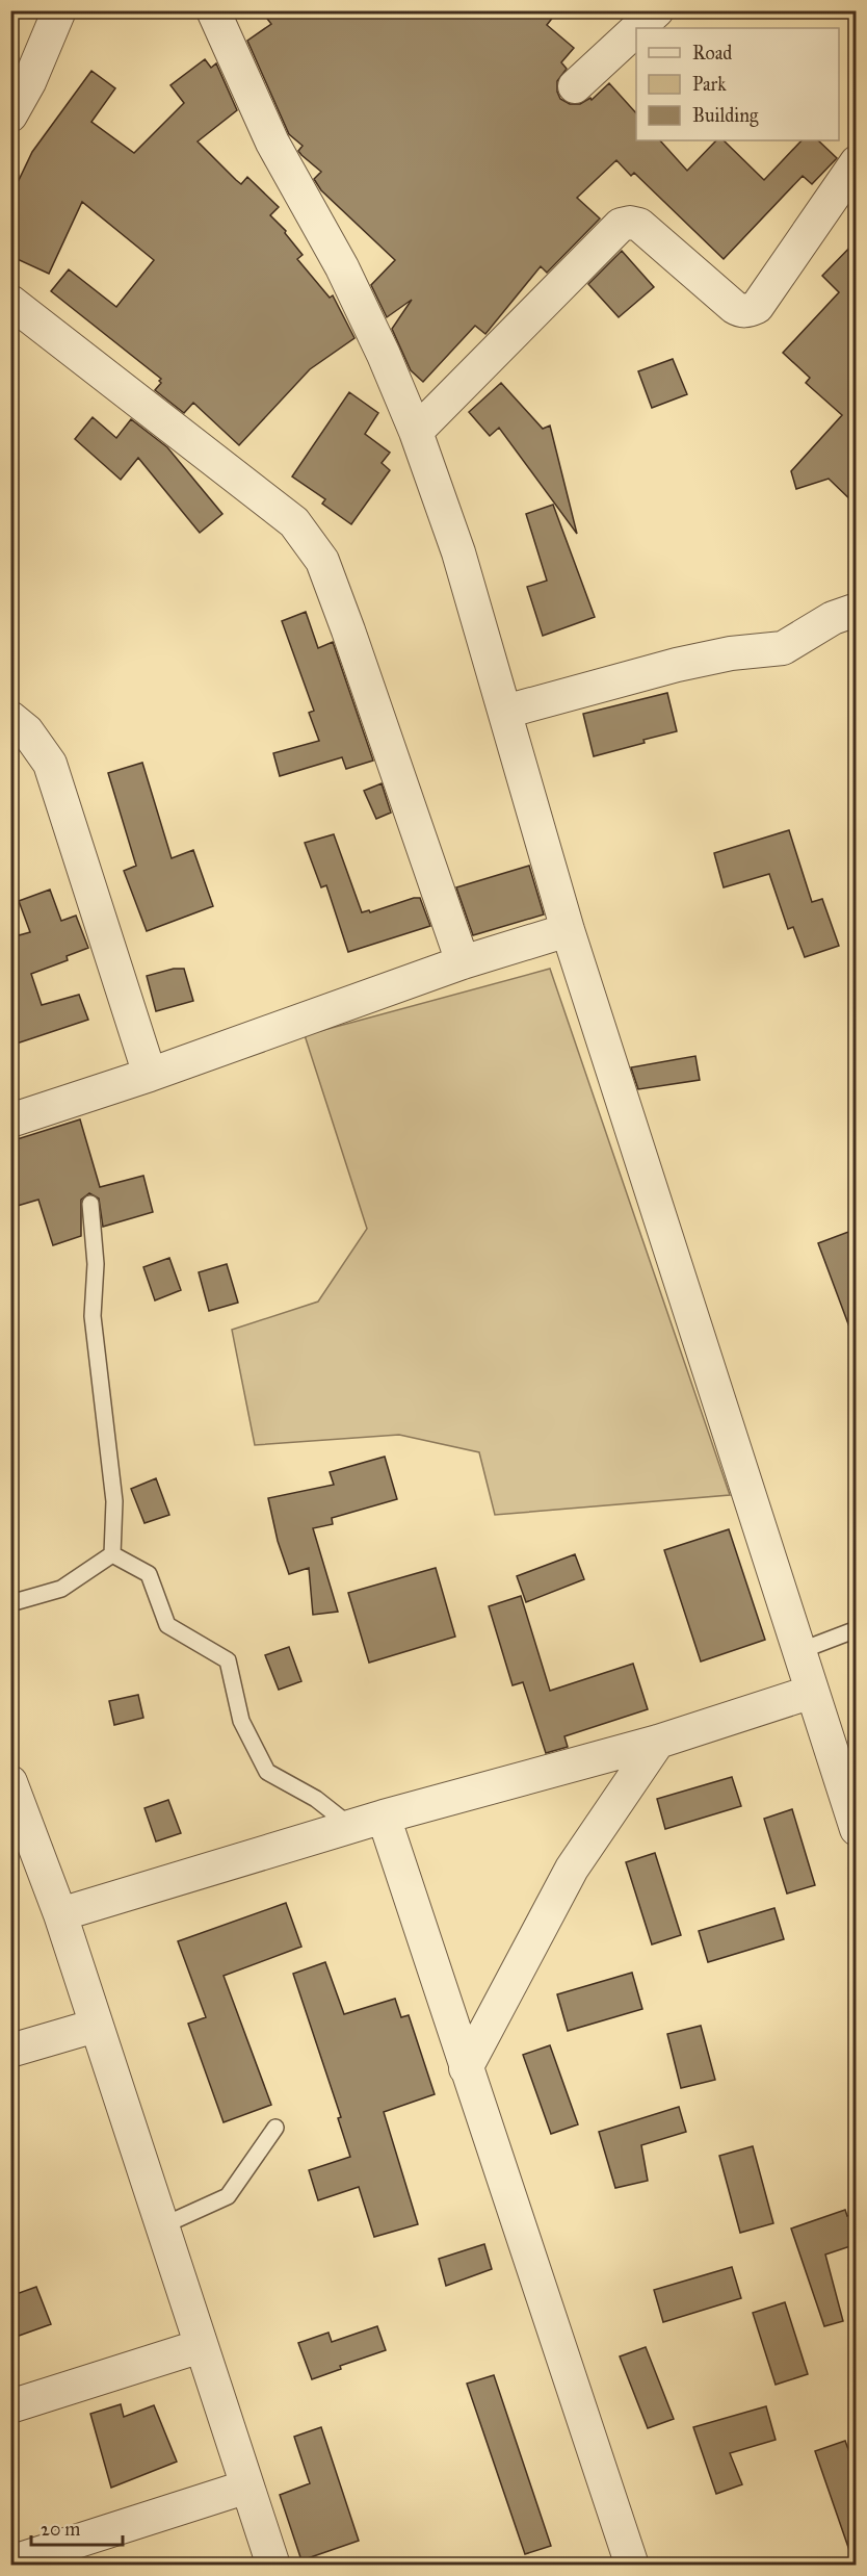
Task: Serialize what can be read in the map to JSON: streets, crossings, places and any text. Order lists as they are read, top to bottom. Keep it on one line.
{"legend":["Road","Park","Building"],"scale_bar":"20 m"}
